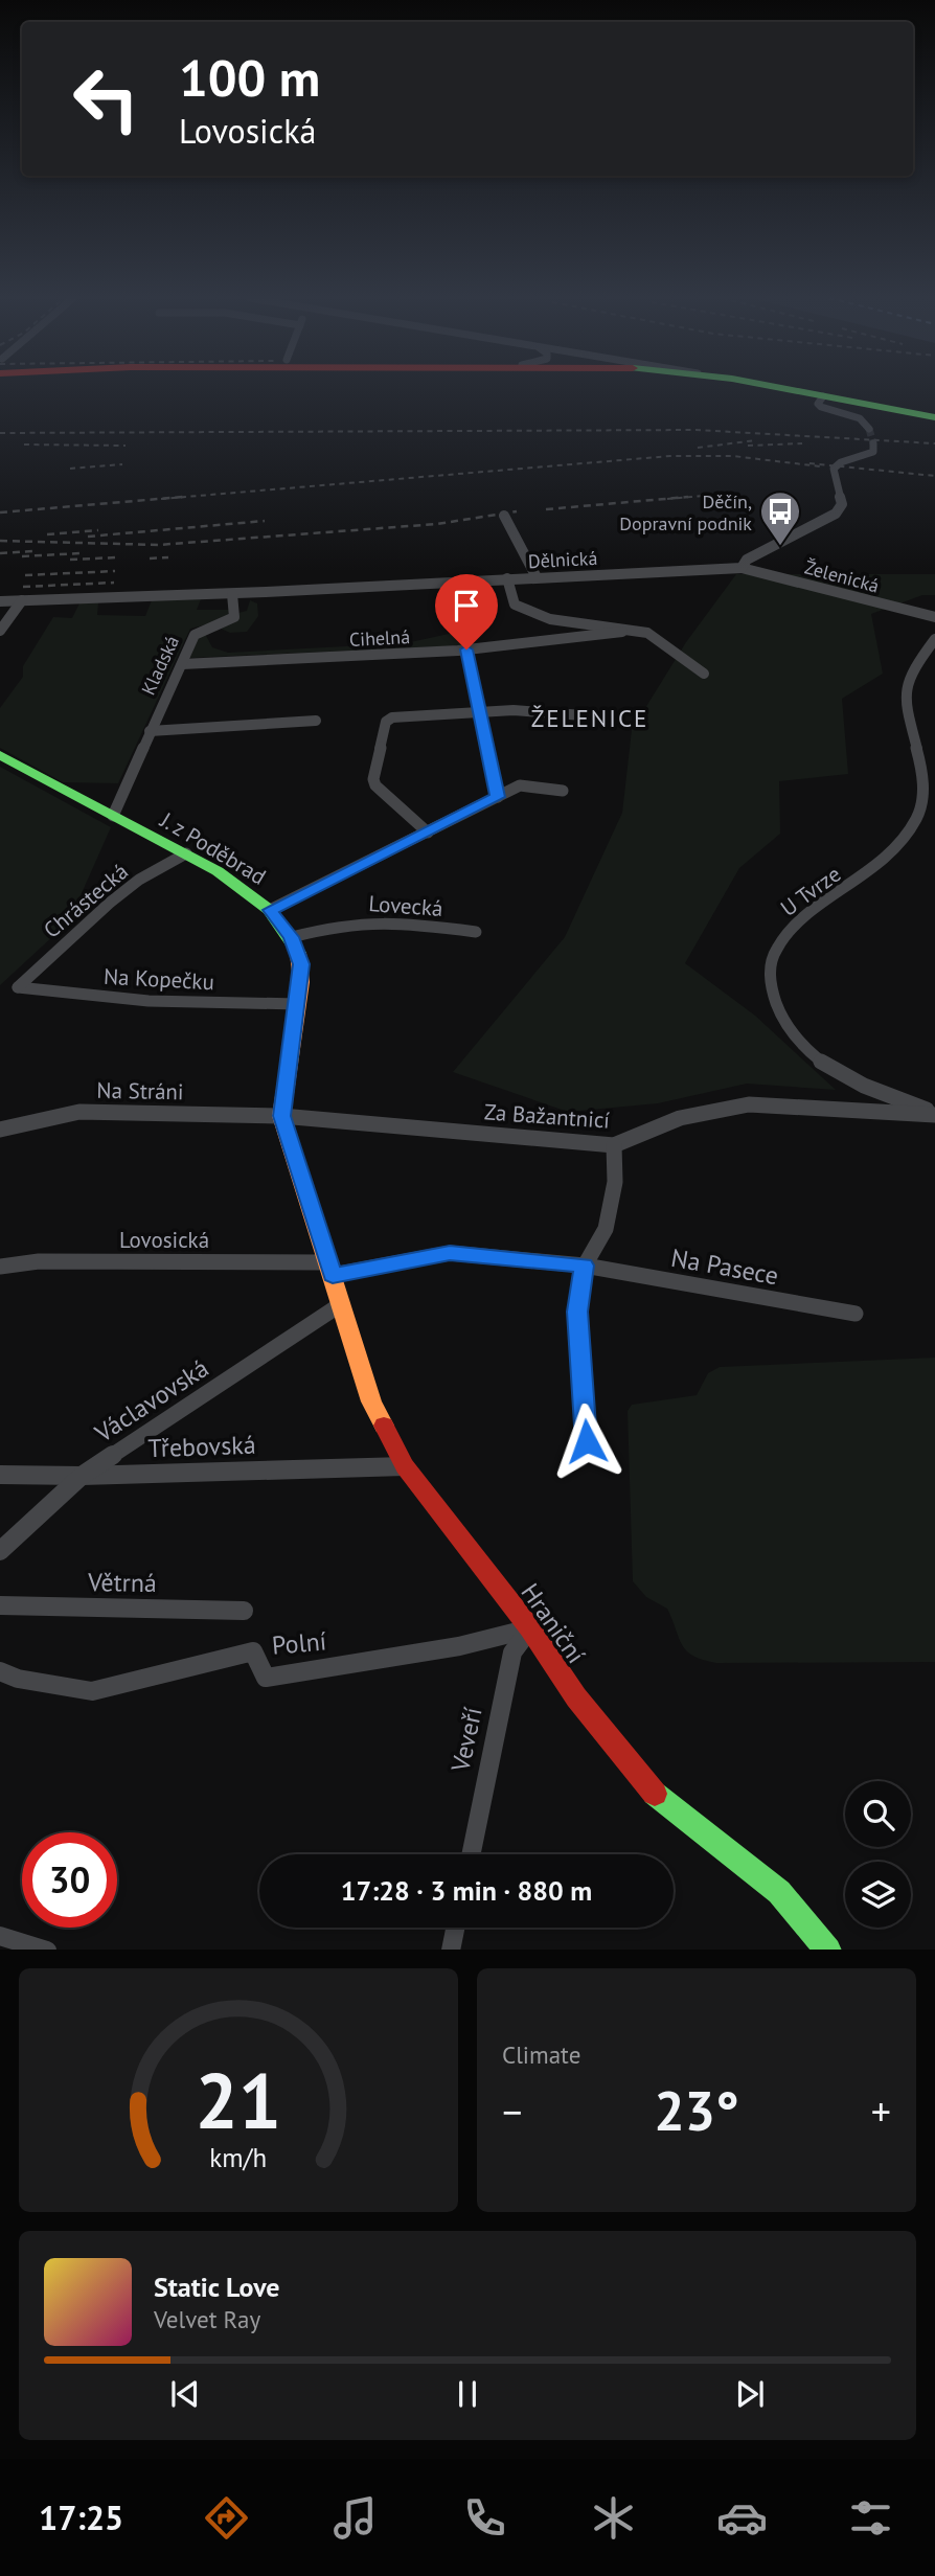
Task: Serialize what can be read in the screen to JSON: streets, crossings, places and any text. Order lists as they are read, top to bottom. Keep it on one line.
{"streets":{"street":["Dělnická","Želenická","Cihelná","Kladská","J. z Poděbrad","U Tvrze","Chrástecká","Lovecká","Na Kopečku","Na Stráni","Za Bažantnicí","Lovosická","Na Pasece","Václavovská","Třebovská","Větrná","Hraniční","Polní","Veveří"]},"crossings":[["Dělnická","Želenická"],["Dělnická","Kladská"],["Cihelná","Kladská"],["Kladská","J. z Poděbrad"],["J. z Poděbrad","Chrástecká"],["J. z Poděbrad","Lovecká"],["J. z Poděbrad","Na Kopečku"],["J. z Poděbrad","Na Stráni"],["J. z Poděbrad","Za Bažantnicí"],["J. z Poděbrad","Lovosická"],["J. z Poděbrad","Hraniční"],["U Tvrze","Za Bažantnicí"],["Chrástecká","Na Kopečku"],["Na Stráni","Za Bažantnicí"],["Lovosická","Na Pasece"],["Lovosická","Hraniční"],["Václavovská","Třebovská"],["Václavovská","Hraniční"],["Třebovská","Hraniční"],["Hraniční","Polní"],["Hraniční","Veveří"],["Polní","Veveří"]],"districts":["ŽELENICE"],"places":{"bus stop":["Děčín, Dopravní podnik"]},"page":{"turn":["100 m","Lovosická"],"limit":"30","trip":"17:28 · 3 min · 880 m","tile":"Climate","heat":["−","23°","+"],"song":["Static Love","Velvet Ray"],"tabs":"17:25","gauge":["21","km/h"]}}
